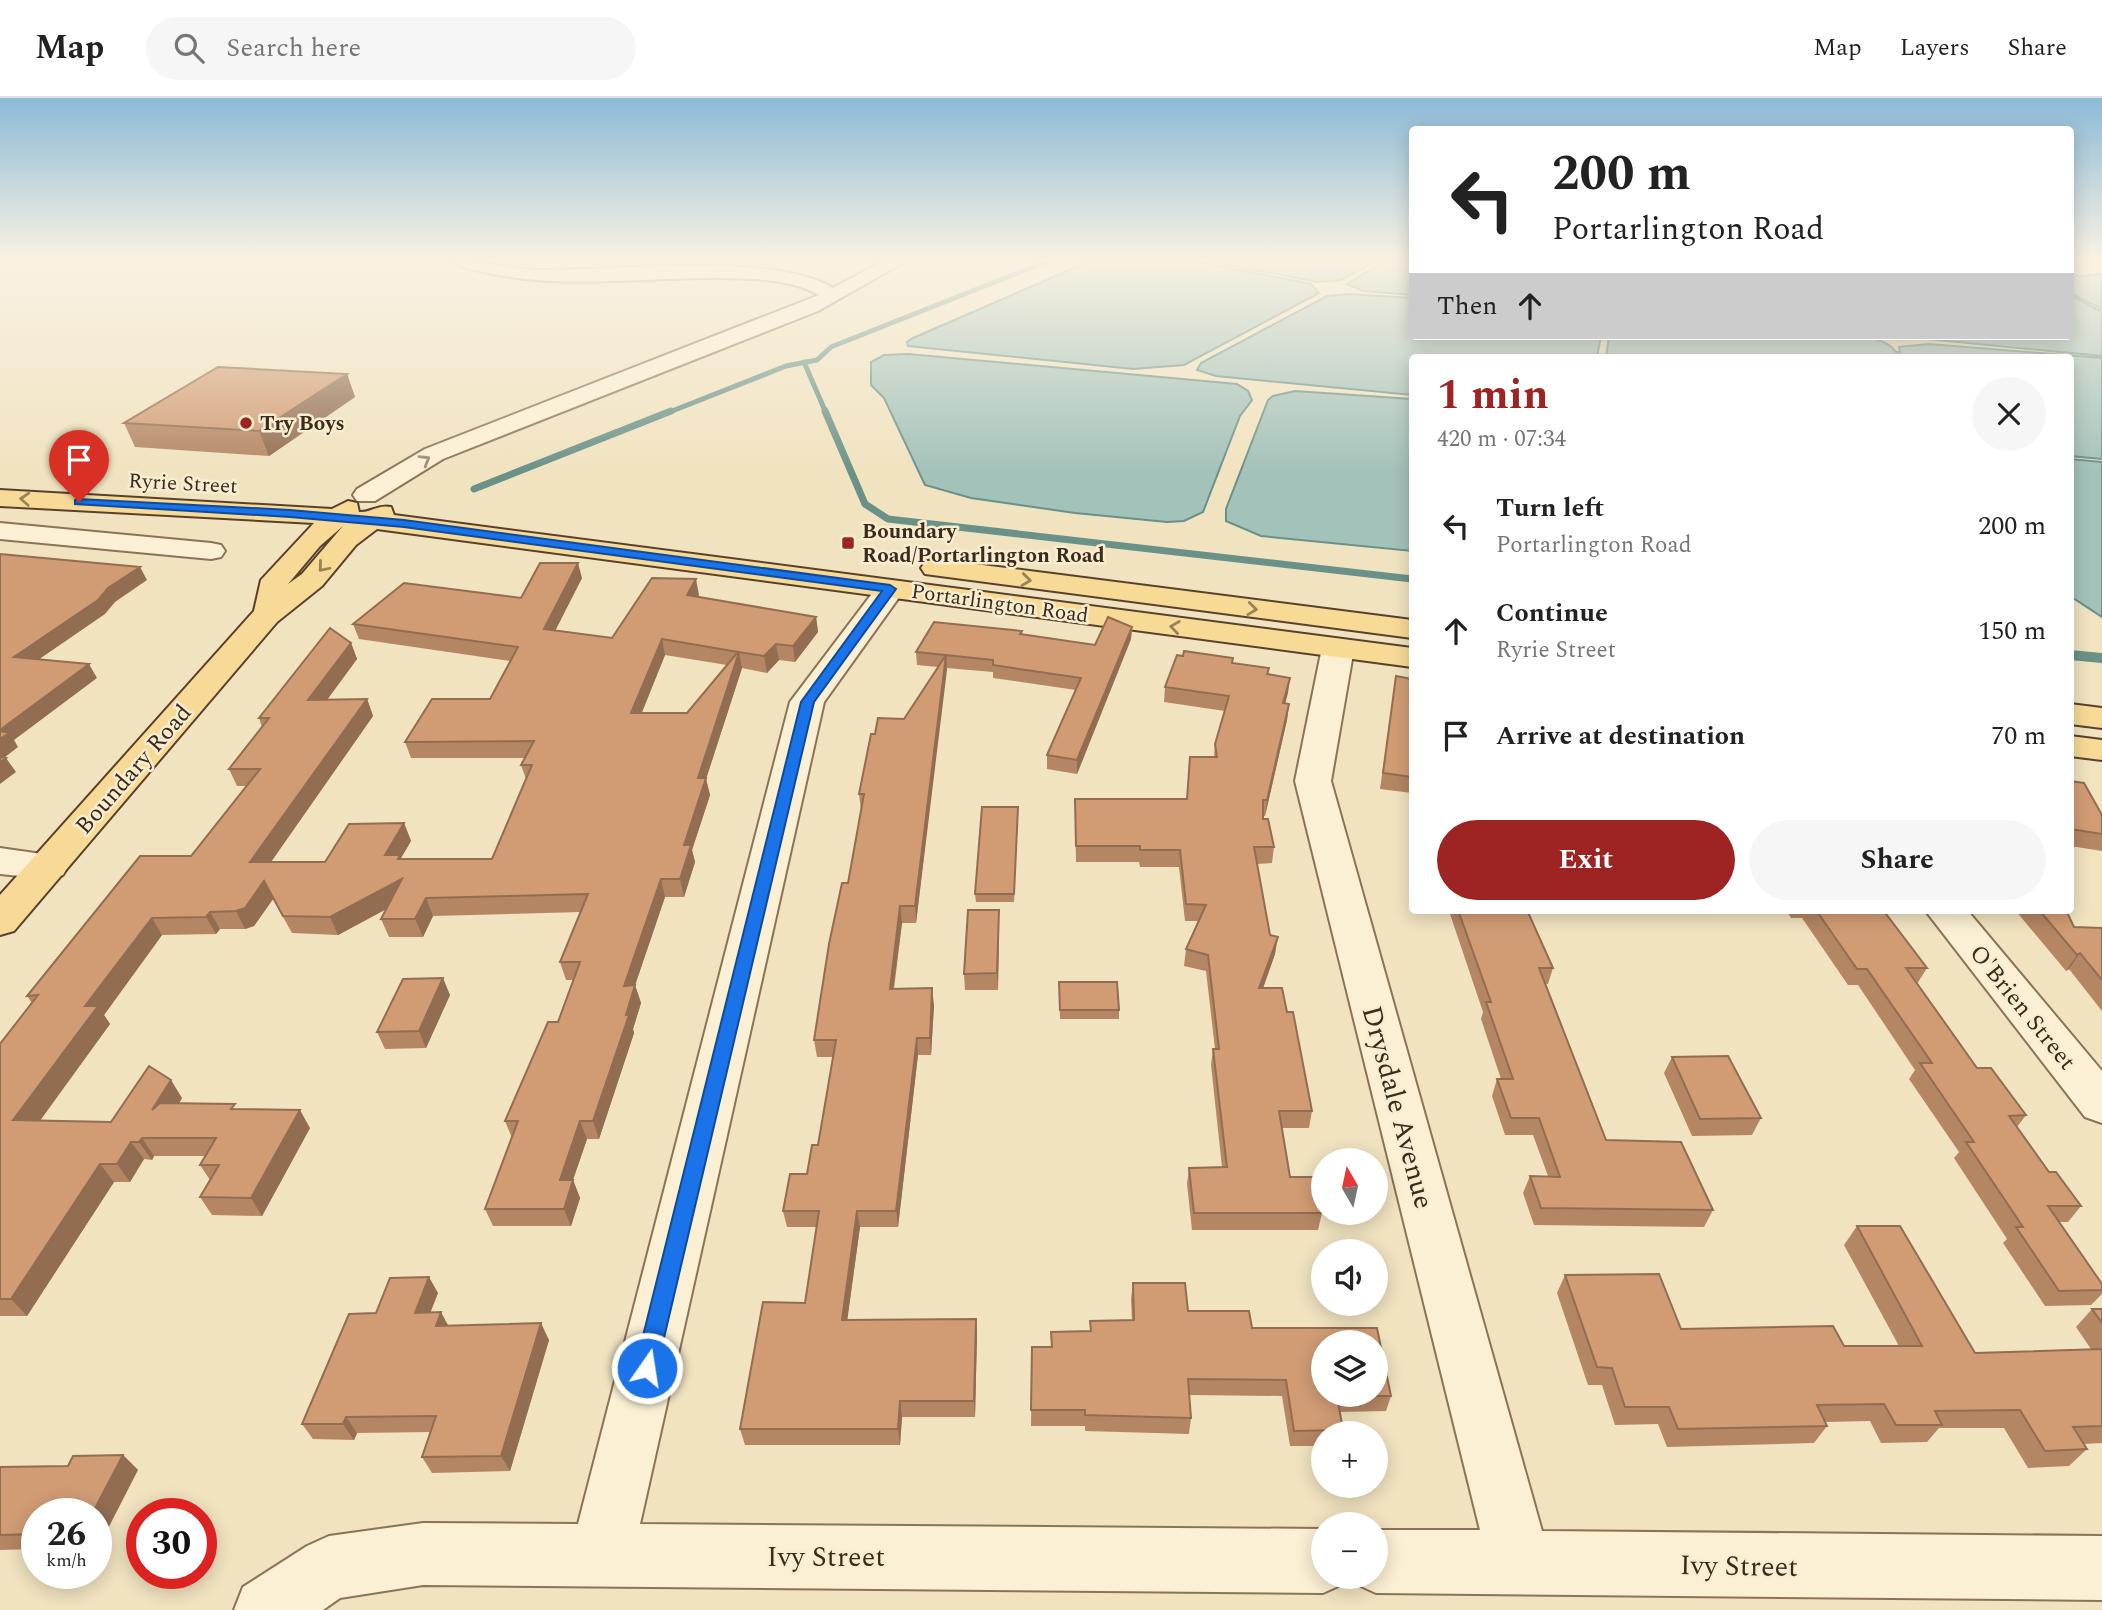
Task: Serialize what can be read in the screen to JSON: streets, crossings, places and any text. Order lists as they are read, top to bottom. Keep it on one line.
{"streets":{"main road":["Ryrie Street","Portarlington Road","Boundary Road"],"street":["O'Brien Street","Drysdale Avenue","Ivy Street"]},"crossings":[["Ryrie Street","Portarlington Road"],["Ryrie Street","Boundary Road"],["Portarlington Road","Boundary Road"],["Portarlington Road","Drysdale Avenue"],["Drysdale Avenue","Ivy Street"]],"places":{"other":["Try Boys"],"transit":["Boundary Road/Portarlington Road"]},"north":"top","page":{"header":"Map","search":"Search here","nav":["Map","Layers","Share"],"turn":["200 m","Portarlington Road"],"then":"Then","heading":["1 min","420 m · 07:34"],"list":[{"name":"Turn left","note":"Portarlington Road","value":"200 m"},{"name":"Continue","note":"Ryrie Street","value":"150 m"},{"name":"Arrive at destination","value":"70 m"}],"buttons":["Exit","Share"],"map_buttons":["+","−"],"speed":"26 km/h","limit":"30"}}
